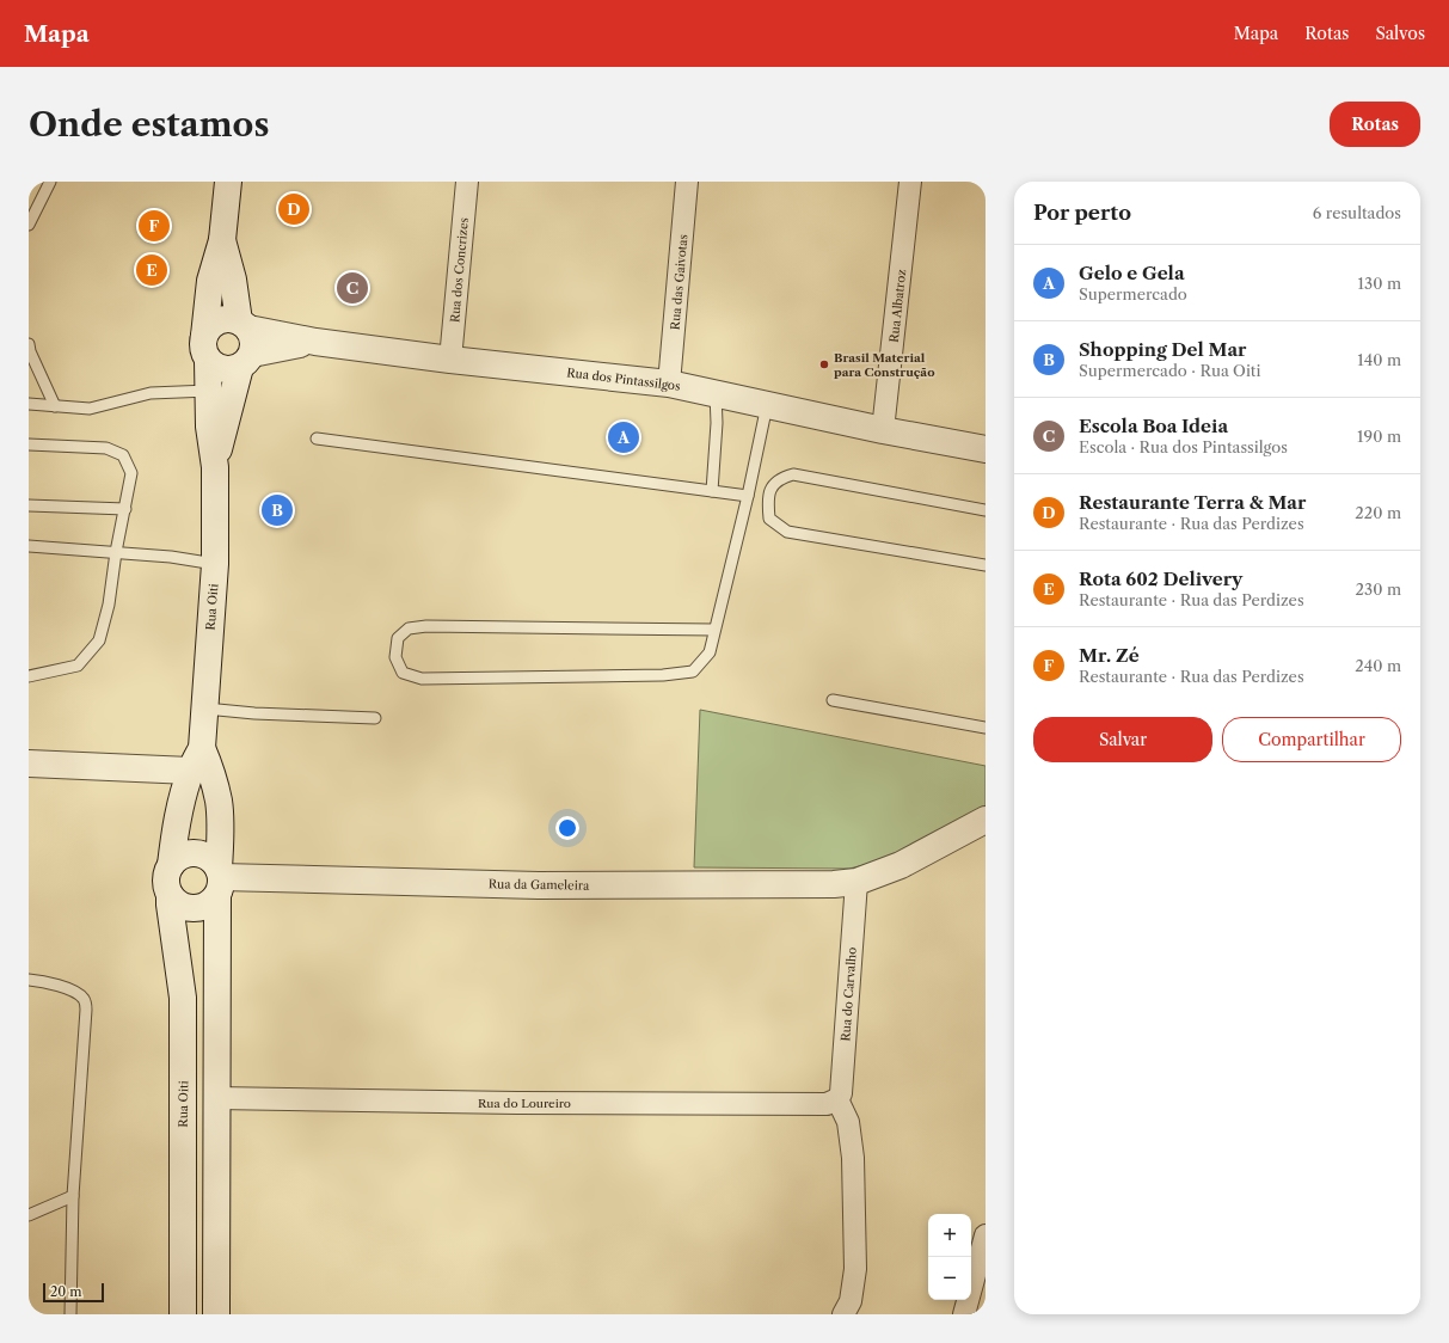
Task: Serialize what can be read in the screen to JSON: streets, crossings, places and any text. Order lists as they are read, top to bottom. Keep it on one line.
{"streets":{"main road":["Rua dos Pintassilgos","Rua Oiti","Rua da Gameleira"],"street":["Rua dos Concrizes","Rua das Gaivotas","Rua Albatroz","Rua do Carvalho","Rua do Loureiro"]},"crossings":[["Rua dos Concrizes","Rua dos Pintassilgos"],["Rua das Gaivotas","Rua dos Pintassilgos"],["Rua Albatroz","Rua dos Pintassilgos"],["Rua dos Pintassilgos","Rua Oiti"],["Rua Oiti","Rua da Gameleira"],["Rua Oiti","Rua do Loureiro"],["Rua da Gameleira","Rua do Carvalho"],["Rua do Carvalho","Rua do Loureiro"]],"places":["Brasil Material para Construção"],"scale_bar":"20 m","page":{"header":"Mapa","nav":["Mapa","Rotas","Salvos"],"buttons":["Rotas",["Salvar","Compartilhar"]],"title":"Onde estamos","heading":["Por perto","6 resultados"],"pins":["D","F","E","C","A","B"],"list":[{"mark":"A","name":"Gelo e Gela","note":"Supermercado","value":"130 m"},{"mark":"B","name":"Shopping Del Mar","note":"Supermercado · Rua Oiti","value":"140 m"},{"mark":"C","name":"Escola Boa Ideia","note":"Escola · Rua dos Pintassilgos","value":"190 m"},{"mark":"D","name":"Restaurante Terra & Mar","note":"Restaurante · Rua das Perdizes","value":"220 m"},{"mark":"E","name":"Rota 602 Delivery","note":"Restaurante · Rua das Perdizes","value":"230 m"},{"mark":"F","name":"Mr. Zé","note":"Restaurante · Rua das Perdizes","value":"240 m"}],"map_buttons":["+","−"],"scale":"20 m"}}
